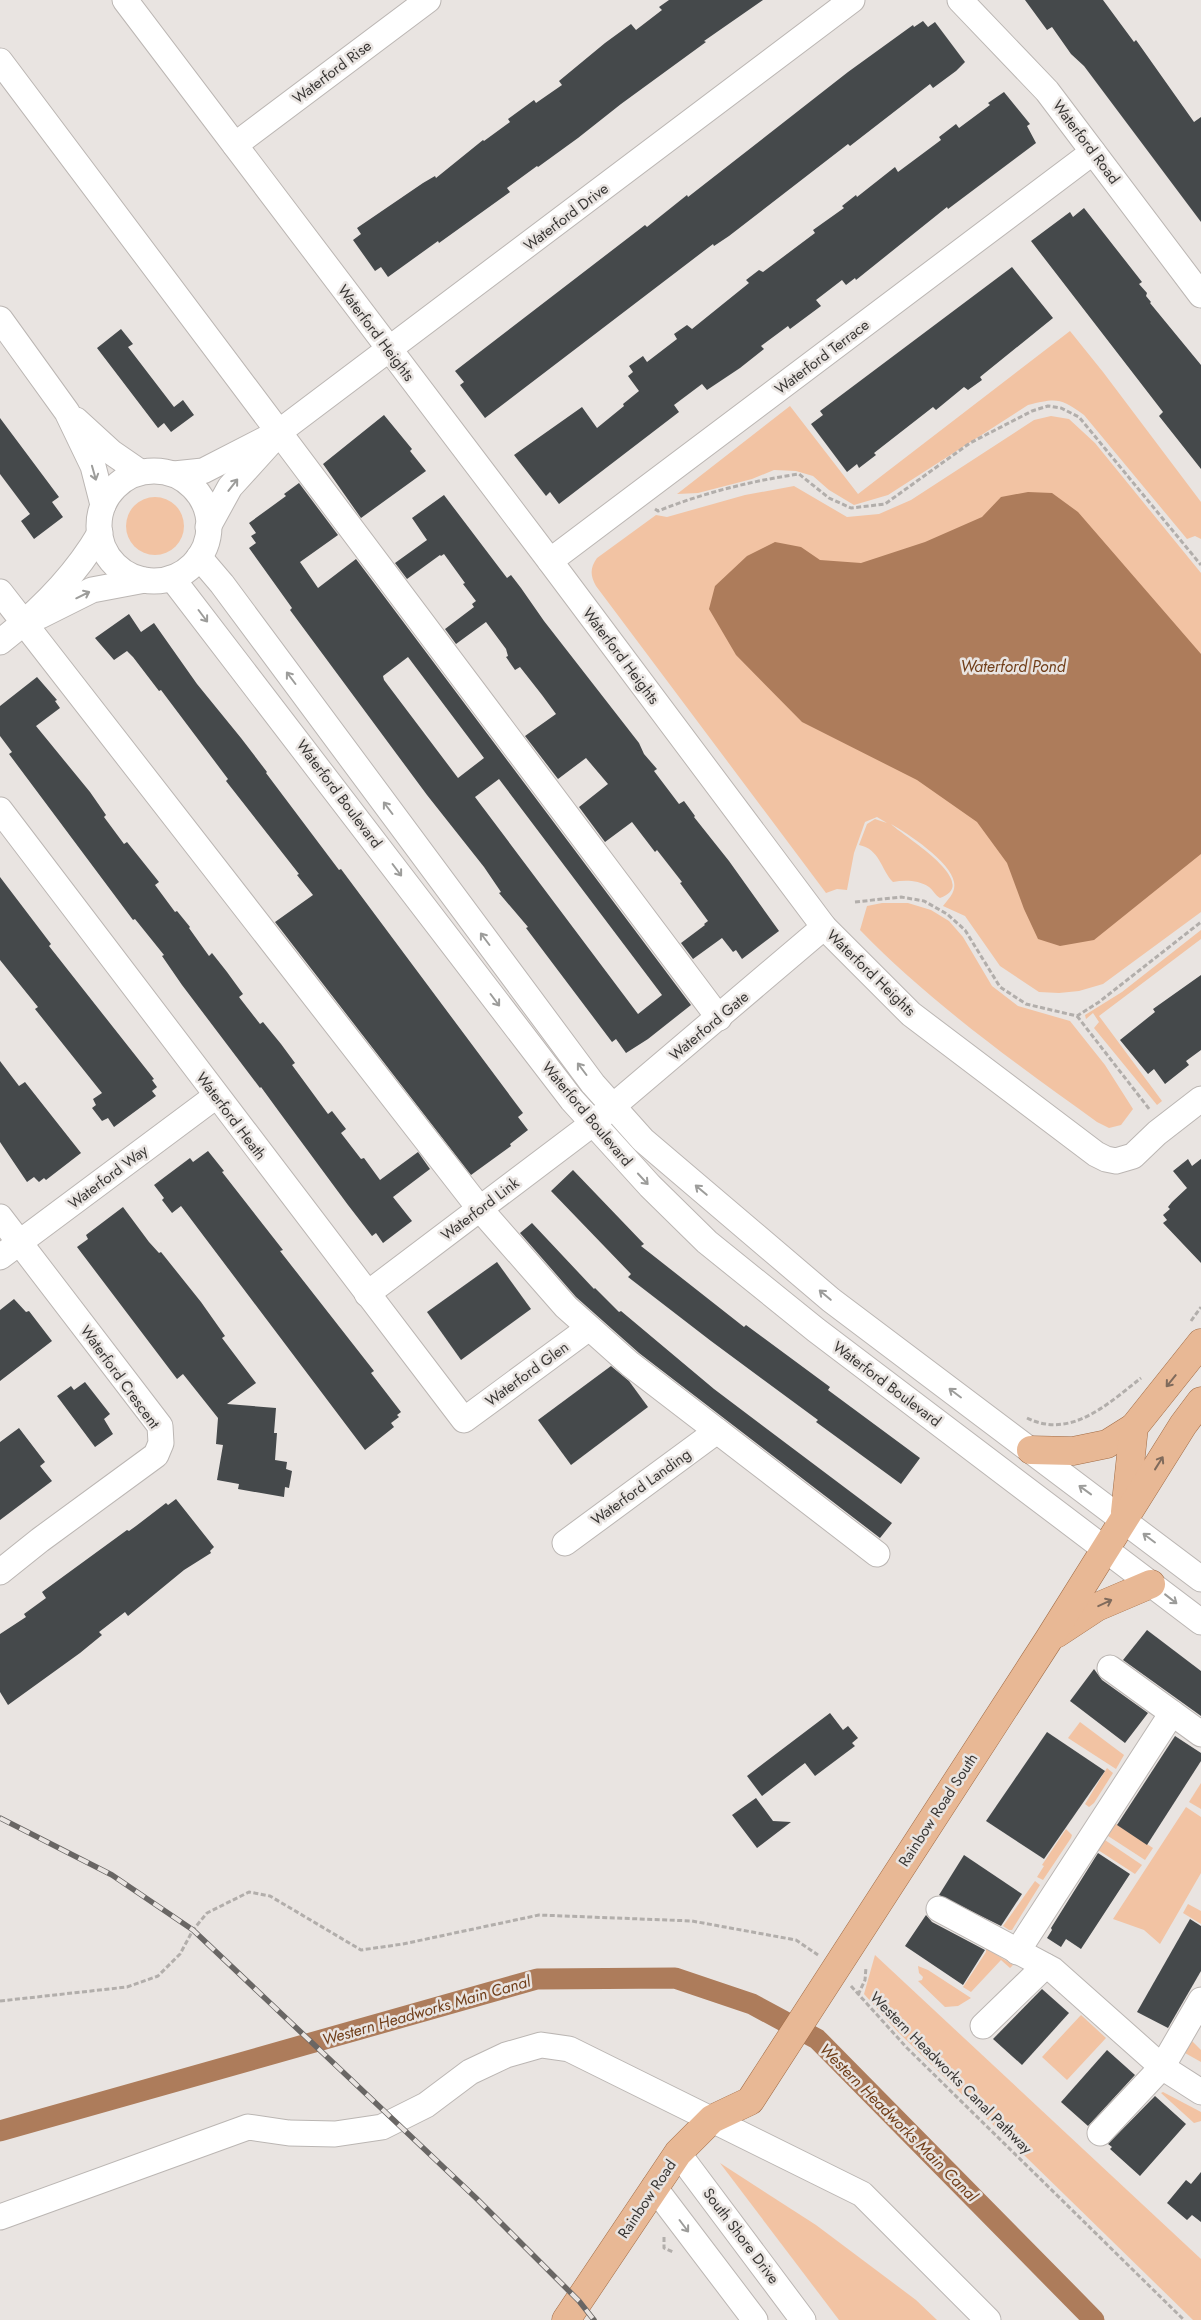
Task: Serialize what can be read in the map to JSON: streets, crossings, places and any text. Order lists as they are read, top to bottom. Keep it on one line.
{"streets":{"main road":["Rainbow Road South","Rainbow Road"],"street":["Waterford Rise","Waterford Road","Waterford Drive","Waterford Heights","Waterford Terrace","Waterford Boulevard","Waterford Gate","Waterford Heath","Waterford Way","Waterford Link","Waterford Glen","Waterford Crescent","Waterford Landing","South Shore Drive"],"path":["Western Headworks Canal Pathway"]},"crossings":[["Waterford Rise","Waterford Heights"],["Waterford Road","Waterford Terrace"],["Waterford Drive","Waterford Heights"],["Waterford Drive","Waterford Boulevard"],["Waterford Heights","Waterford Terrace"],["Waterford Heights","Waterford Gate"],["Waterford Boulevard","Waterford Gate"],["Waterford Boulevard","Waterford Link"],["Waterford Boulevard","Rainbow Road South"],["Waterford Gate","Waterford Link"],["Waterford Heath","Waterford Way"],["Waterford Heath","Waterford Link"],["Waterford Heath","Waterford Glen"],["Waterford Way","Waterford Crescent"],["Rainbow Road South","Western Headworks Canal Pathway"],["Rainbow Road South","Rainbow Road"],["Rainbow Road","South Shore Drive"]],"water":["Waterford Pond","Western Headworks Main Canal"]}
